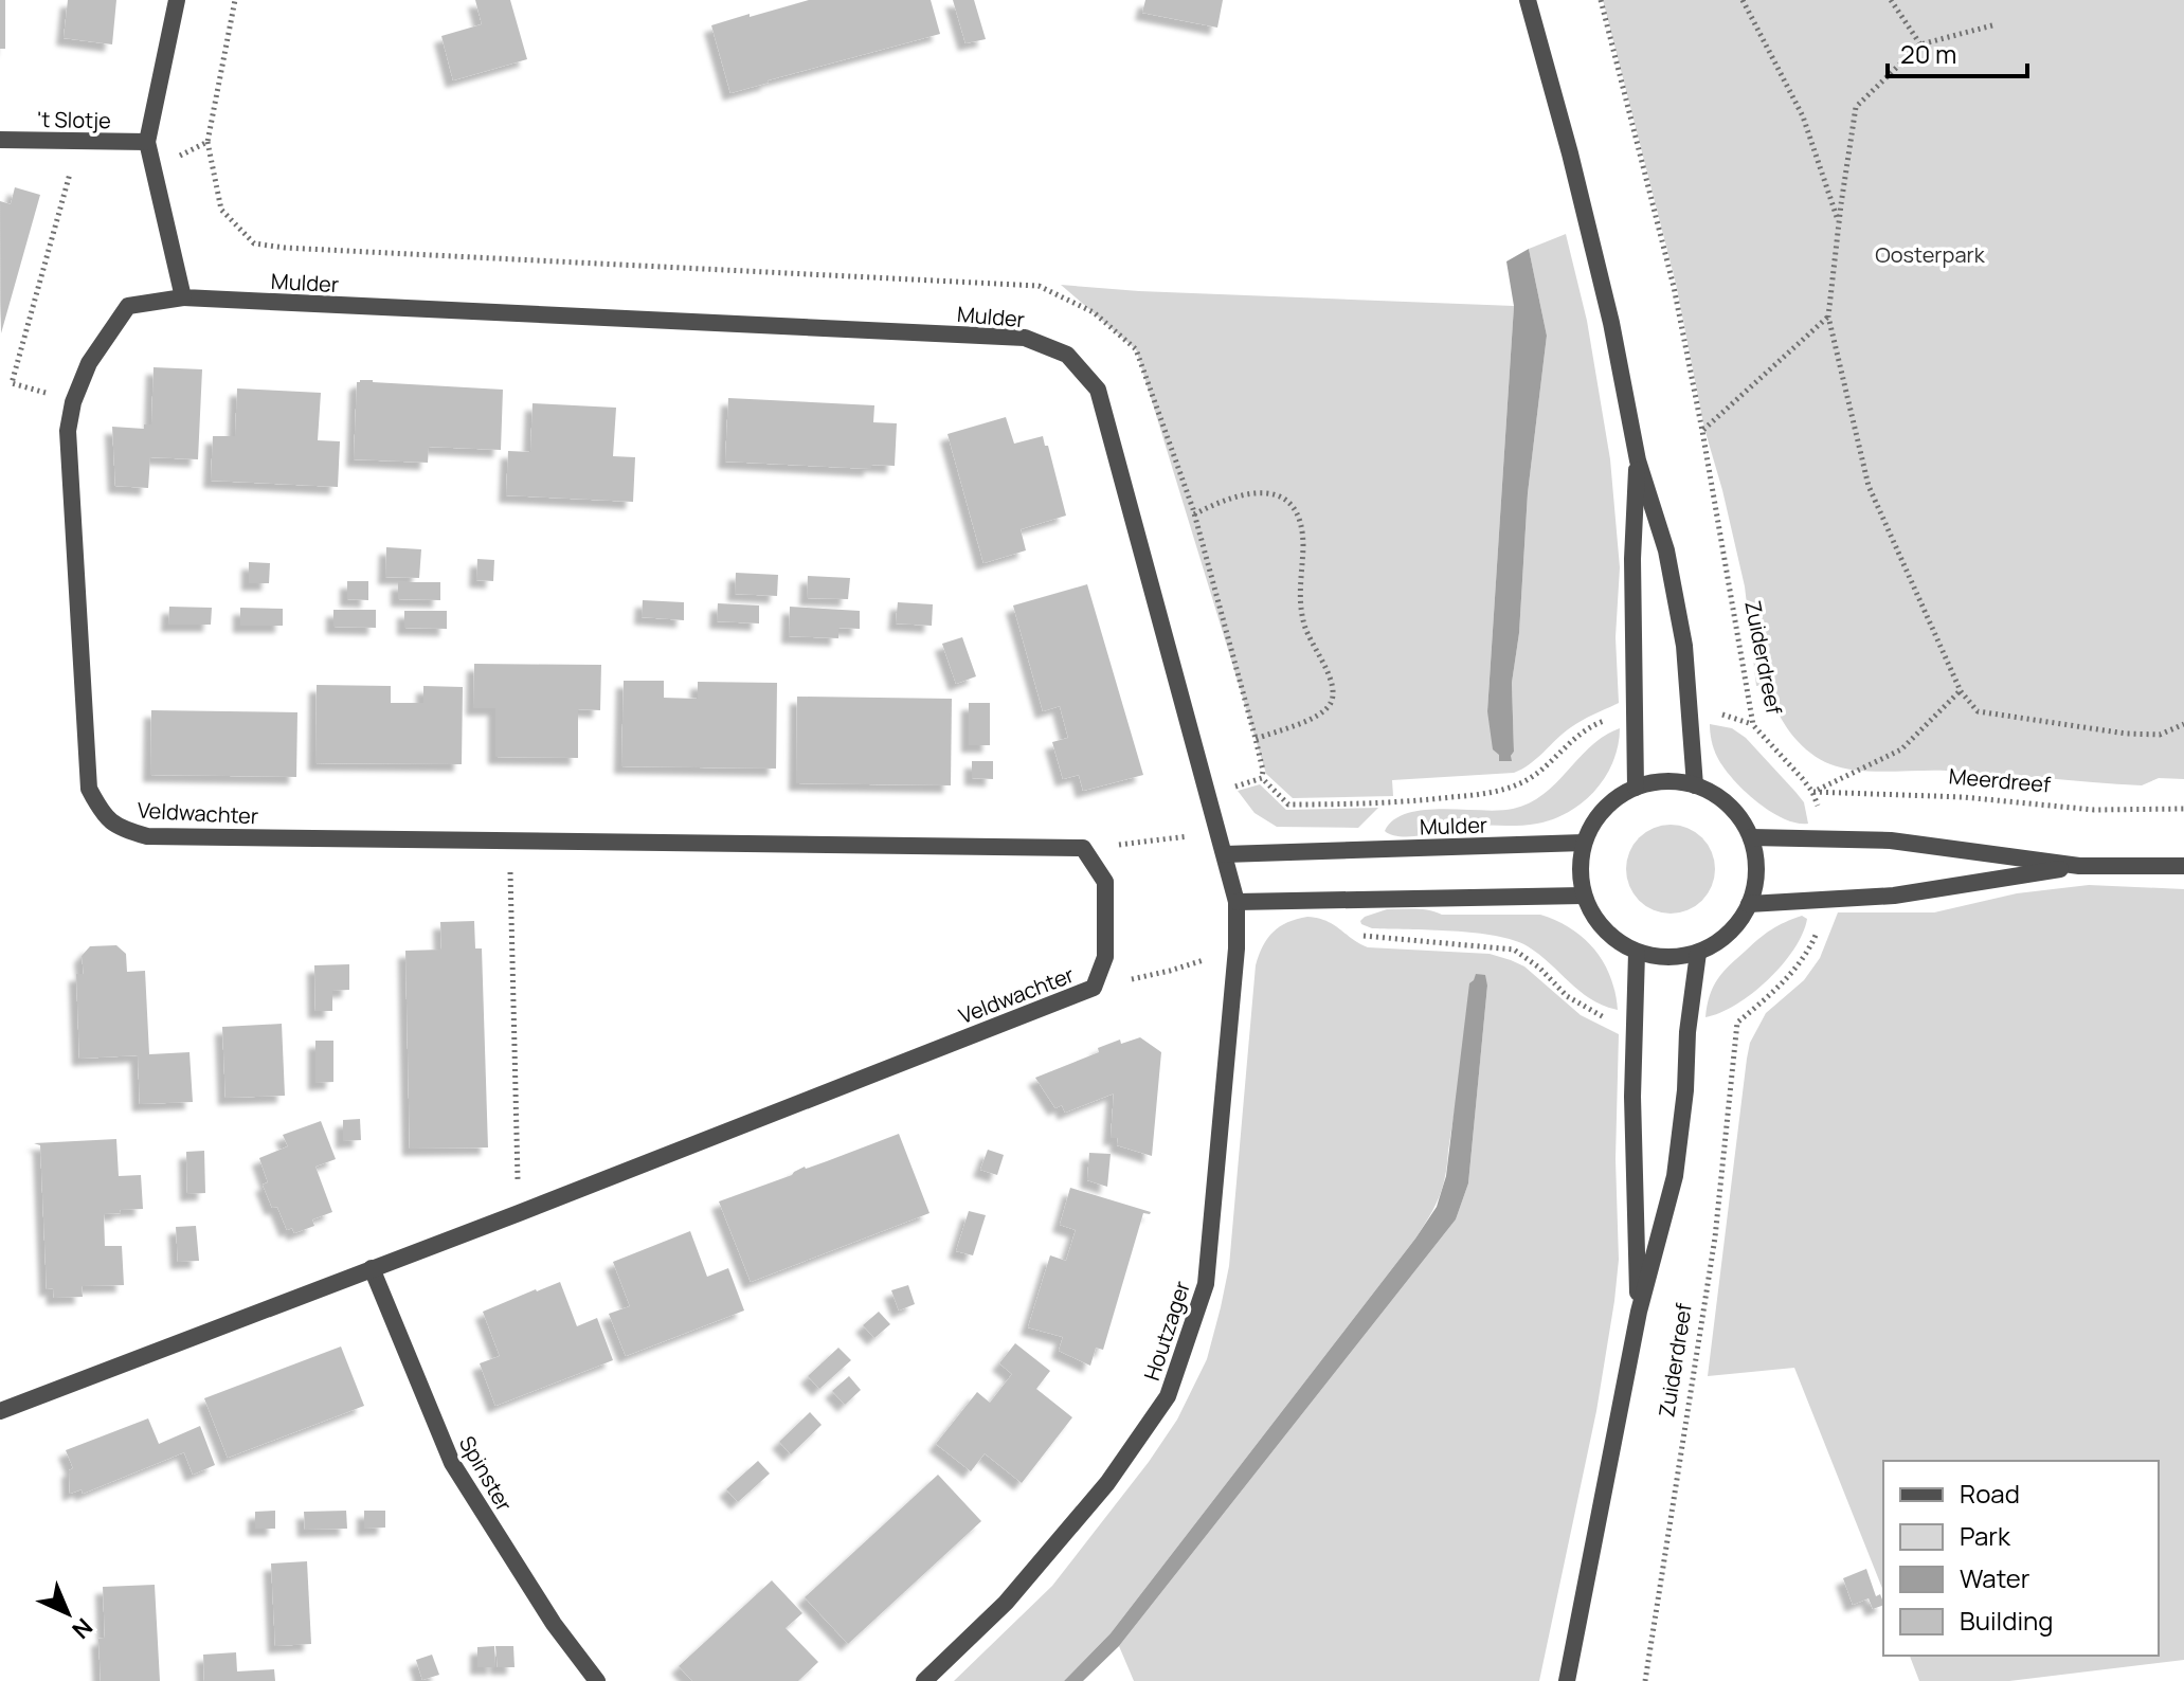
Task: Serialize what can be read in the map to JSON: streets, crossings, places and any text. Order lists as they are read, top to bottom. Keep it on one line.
{"streets":{"street":["'t Slotje","Mulder","Zuiderdreef","Veldwachter","Houtzager","Spinster"],"path":["Meerdreef"]},"crossings":[["Mulder","Zuiderdreef"],["Mulder","Veldwachter"],["Mulder","Houtzager"],["Zuiderdreef","Meerdreef"],["Veldwachter","Spinster"]],"parks":["Oosterpark"],"legend":["Road","Park","Water","Building"],"scale_bar":"20 m","north":"bottom right"}
